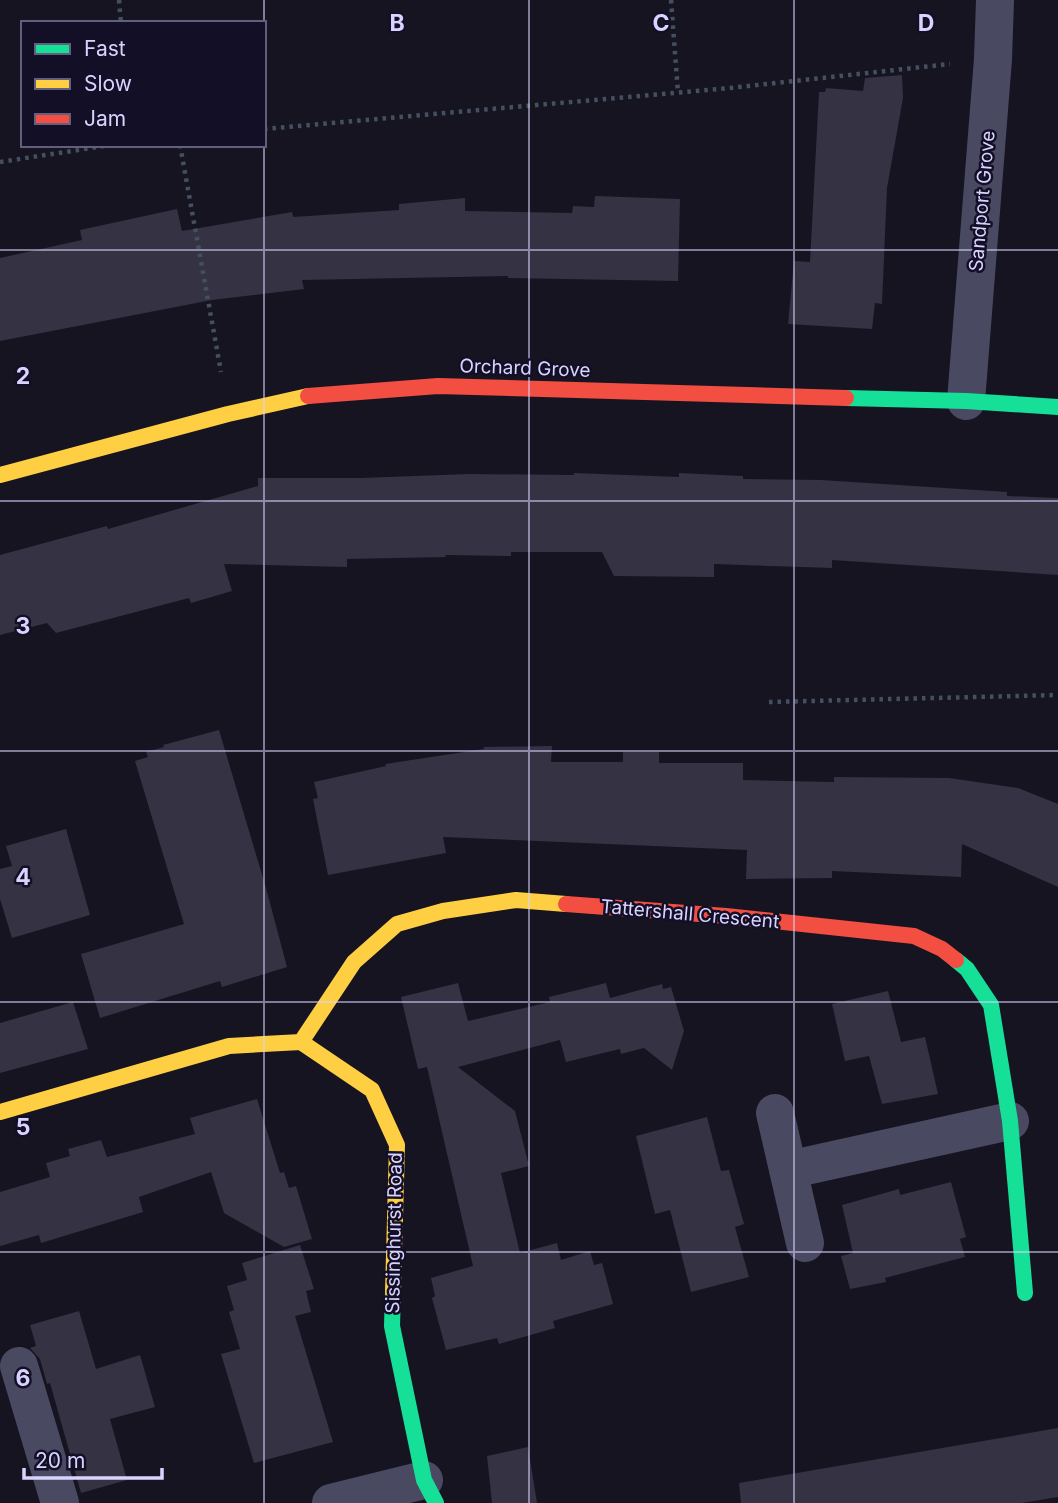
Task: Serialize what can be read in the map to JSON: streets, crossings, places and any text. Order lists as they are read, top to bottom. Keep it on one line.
{"streets":{"street":["Sandport Grove","Orchard Grove","Tattershall Crescent","Sissinghurst Road"]},"crossings":[["Sandport Grove","Orchard Grove"],["Tattershall Crescent","Sissinghurst Road"]],"legend":["Fast","Slow","Jam"],"scale_bar":"20 m","grid":{"columns":["B","C","D"],"rows":["2","3","4","5","6"]}}
